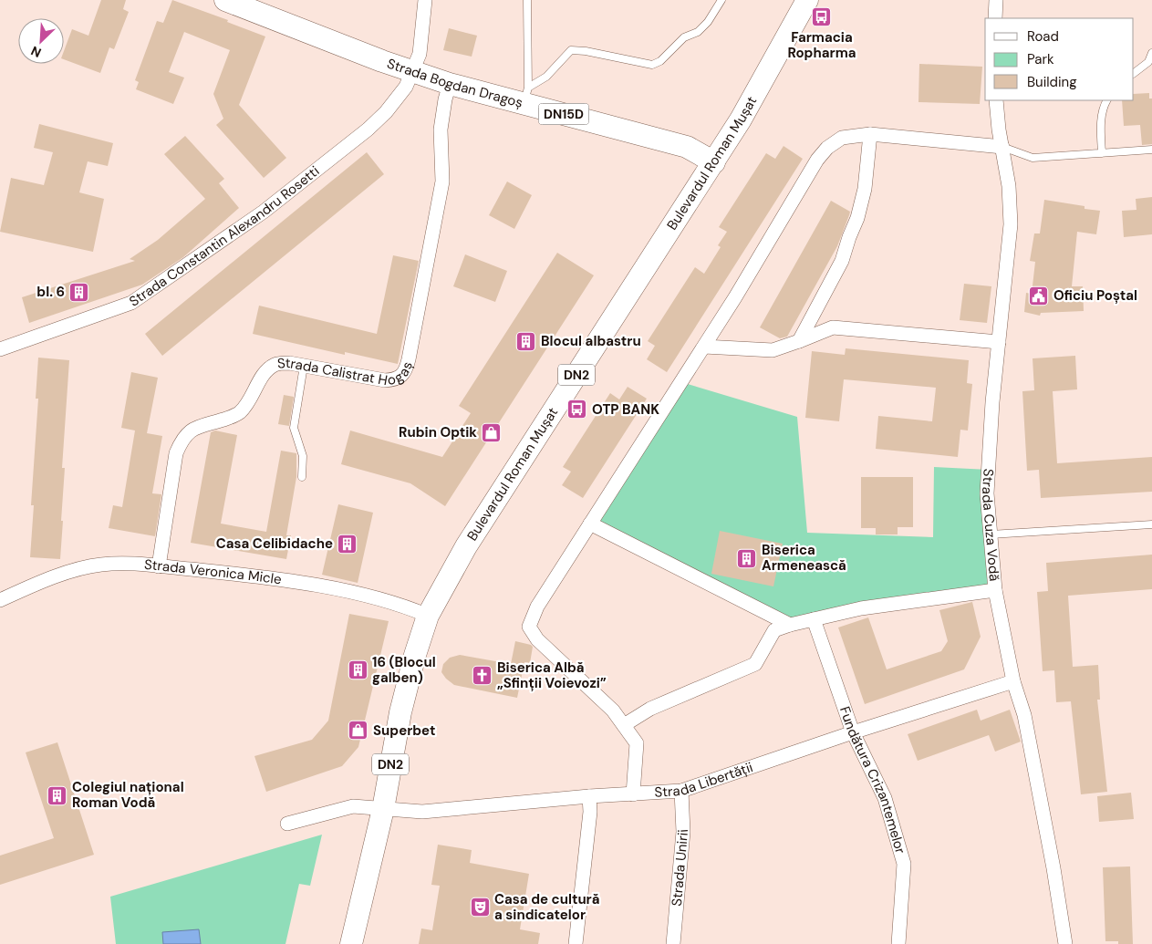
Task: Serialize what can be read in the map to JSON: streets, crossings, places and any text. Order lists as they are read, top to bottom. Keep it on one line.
{"streets":{"main road":["Strada Bogdan Dragoș","DN15D","Bulevardul Roman Mușat","DN2"],"street":["Strada Constantin Alexandru Rosetti","Strada Calistrat Hogaș","Strada Cuza Vodă","Strada Veronica Micle","Strada Libertății","Fundătura Crizantemelor","Strada Unirii"]},"crossings":[["Strada Bogdan Dragoș","Bulevardul Roman Mușat"],["Strada Bogdan Dragoș","Strada Constantin Alexandru Rosetti"],["Strada Bogdan Dragoș","Strada Calistrat Hogaș"],["Bulevardul Roman Mușat","Strada Veronica Micle"],["Bulevardul Roman Mușat","Strada Libertății"],["Strada Calistrat Hogaș","Strada Veronica Micle"],["Strada Cuza Vodă","Strada Libertății"],["Strada Libertății","Fundătura Crizantemelor"],["Strada Libertății","Strada Unirii"]],"places":{"bus stop":["Farmacia Ropharma","OTP BANK"],"building":["bl. 6","Blocul albastru","Casa Celibidache","Biserica Armenească","16 (Blocul galben)","Colegiul național Roman Vodă"],"public building":["Oficiu Poștal"],"shop":["Rubin Optik","Superbet"],"church":["Biserica Albă „Sfinții Voievozi”"],"theatre":["Casa de cultură a sindicatelor"]},"legend":["Road","Park","Building"],"north":"bottom left"}
